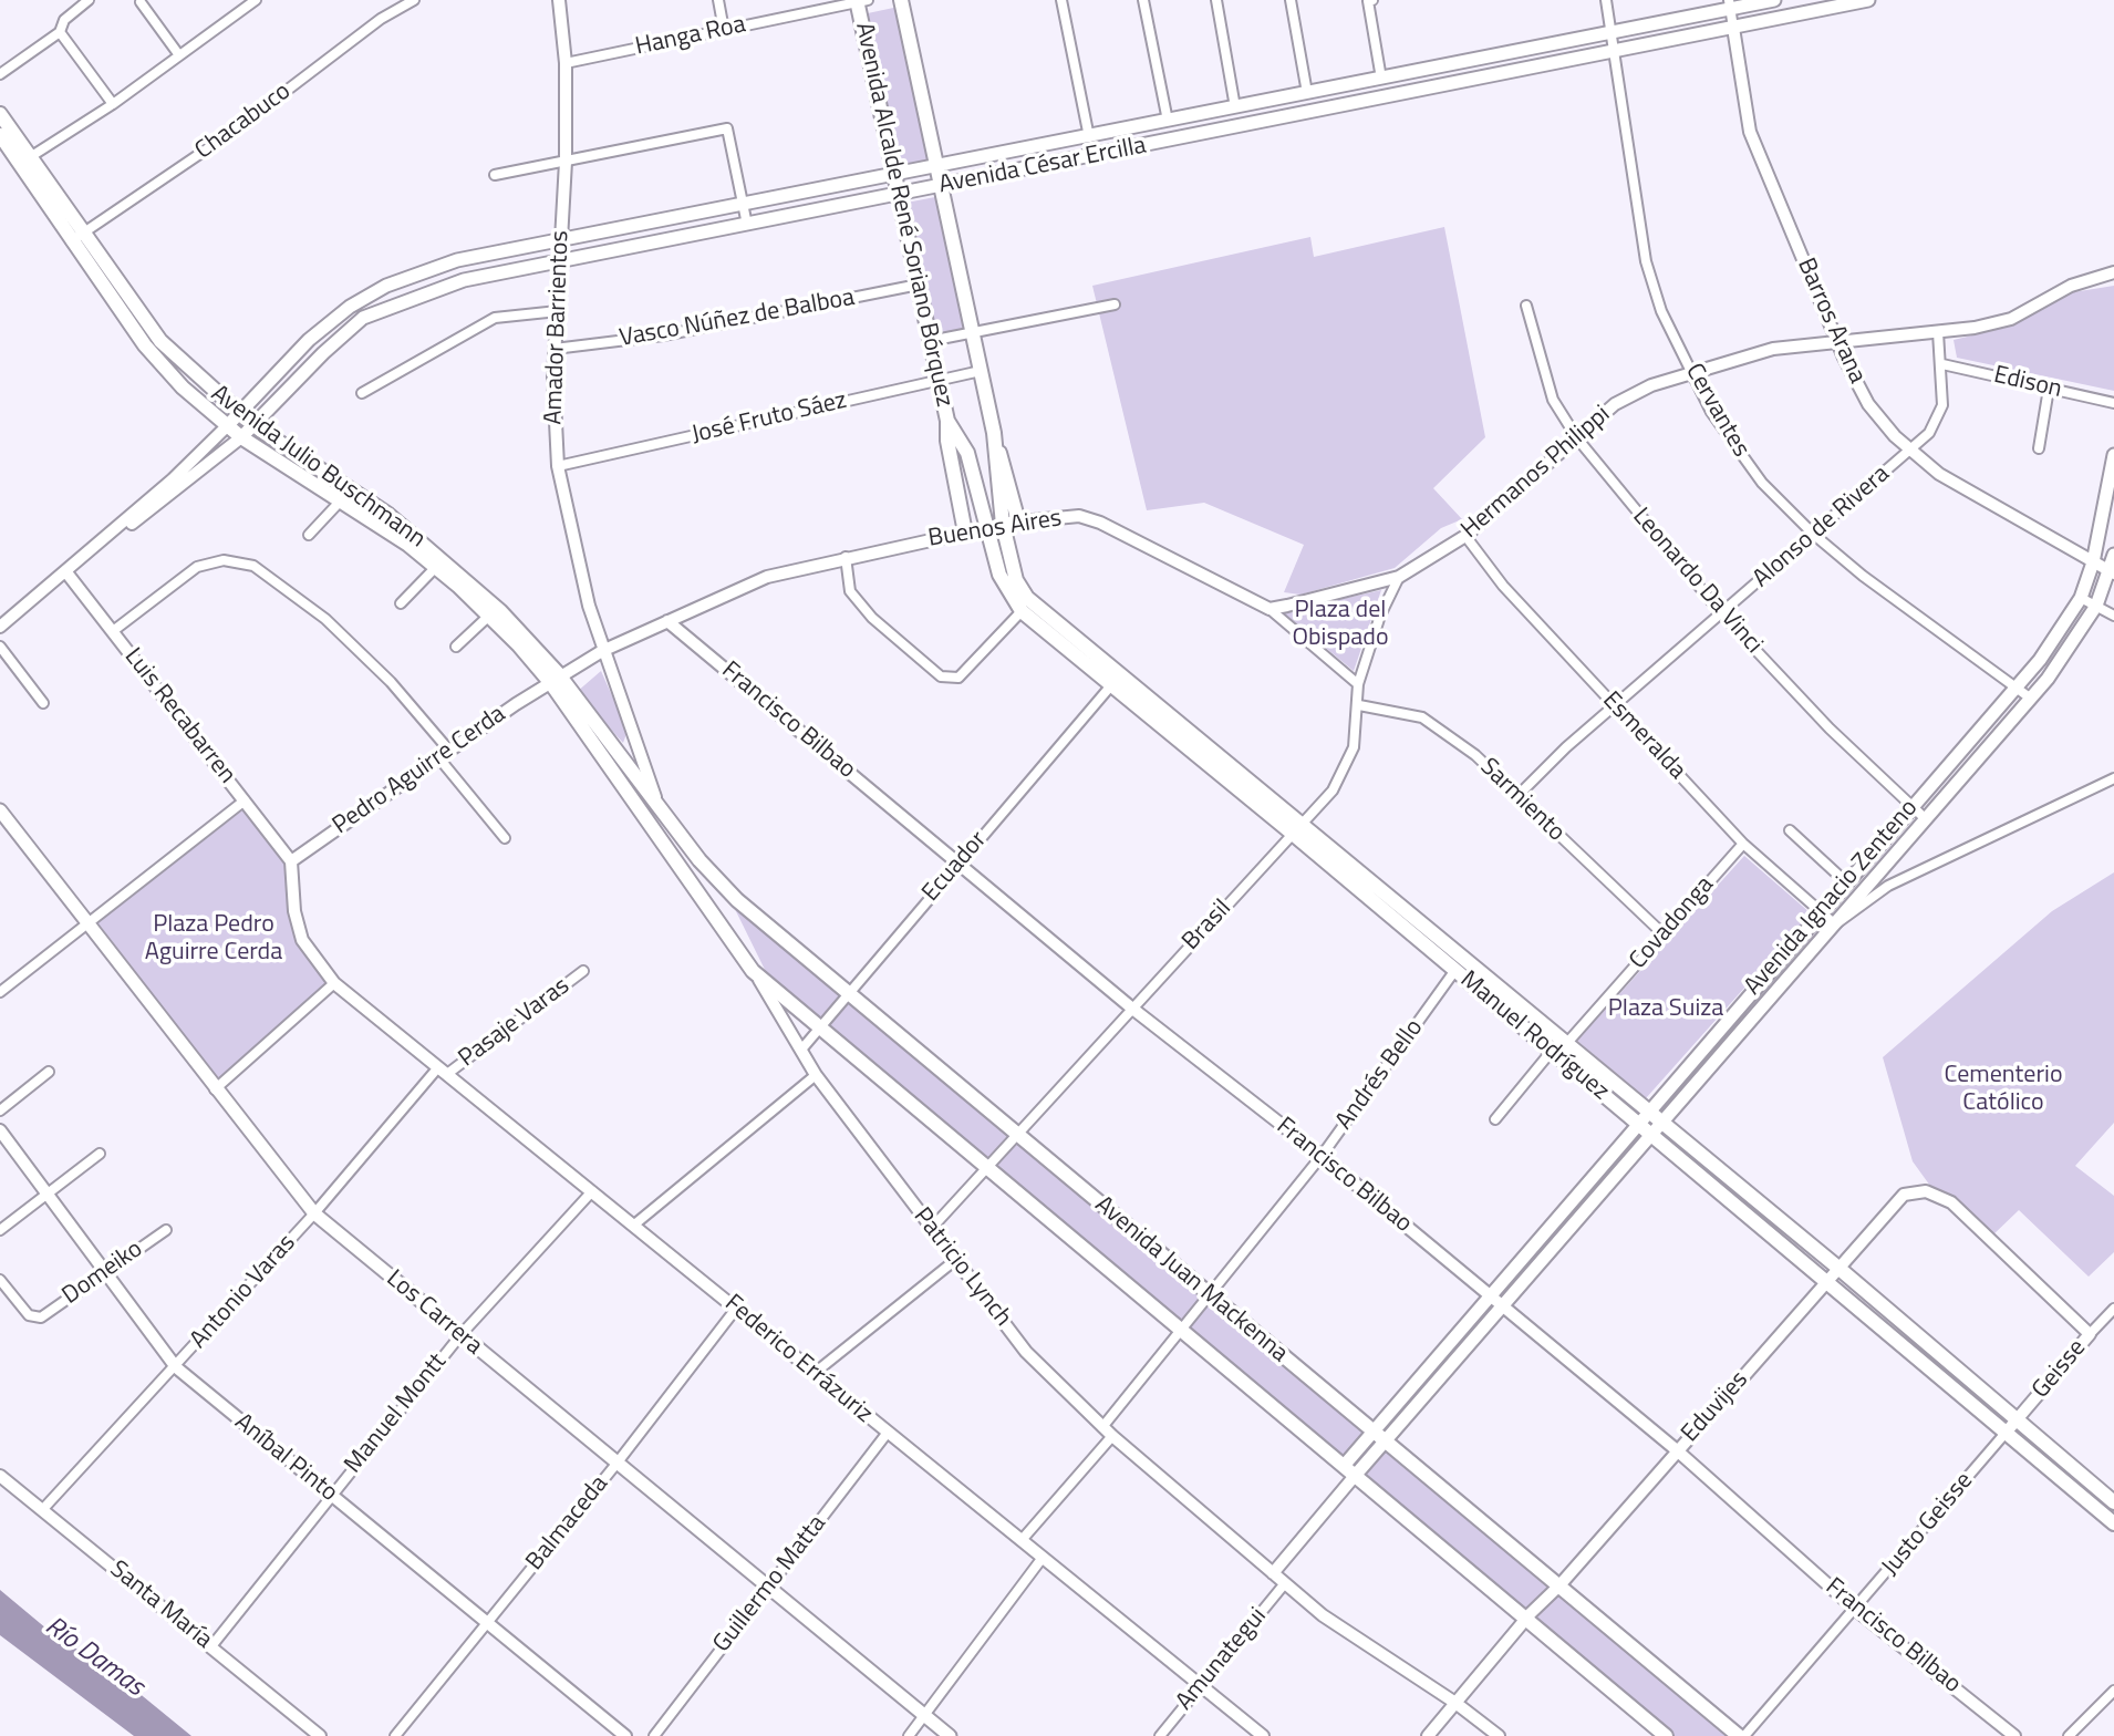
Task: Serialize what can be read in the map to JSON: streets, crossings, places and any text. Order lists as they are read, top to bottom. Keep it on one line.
{"streets":{"main road":["Avenida César Ercilla","Avenida Alcalde René Soriano Bórquez","Avenida Julio Buschmann","Avenida Ignacio Zenteno","Manuel Rodríguez","Patricio Lynch","Avenida Juan Mackenna","Los Carrera"],"street":["Hanga Roa","Chacabuco","Vasco Núñez de Balboa","Barros Arana","Amador Barrientos","Edison","Cervantes","José Fruto Sáez","Hermanos Philippi","Alonso de Rivera","Buenos Aires","Leonardo Da Vinci","Luis Recabarren","Francisco Bilbao","Esmeralda","Pedro Aguirre Cerda","Sarmiento","Ecuador","Covadonga","Brasil","Pasaje Varas","Andrés Bello","Domeiko","Antonio Varas","Federico Errázuriz","Geisse","Eduvijes","Manuel Montt","Aníbal Pinto","Balmaceda","Justo Geisse","Guillermo Matta","Santa María","Amunategui"]},"crossings":[["Hanga Roa","Avenida Alcalde René Soriano Bórquez"],["Hanga Roa","Amador Barrientos"],["Chacabuco","Avenida Julio Buschmann"],["Avenida César Ercilla","Avenida Alcalde René Soriano Bórquez"],["Avenida César Ercilla","Barros Arana"],["Avenida César Ercilla","Amador Barrientos"],["Avenida César Ercilla","Cervantes"],["Avenida César Ercilla","Avenida Julio Buschmann"],["Avenida César Ercilla","Luis Recabarren"],["Avenida Alcalde René Soriano Bórquez","Vasco Núñez de Balboa"],["Avenida Alcalde René Soriano Bórquez","José Fruto Sáez"],["Avenida Alcalde René Soriano Bórquez","Buenos Aires"],["Avenida Alcalde René Soriano Bórquez","Manuel Rodríguez"],["Vasco Núñez de Balboa","Amador Barrientos"],["Barros Arana","Hermanos Philippi"],["Barros Arana","Alonso de Rivera"],["Barros Arana","Avenida Ignacio Zenteno"],["Amador Barrientos","José Fruto Sáez"],["Amador Barrientos","Buenos Aires"],["Amador Barrientos","Avenida Juan Mackenna"],["Edison","Alonso de Rivera"],["Cervantes","Hermanos Philippi"],["Cervantes","Alonso de Rivera"],["Cervantes","Avenida Ignacio Zenteno"],["Avenida Julio Buschmann","Buenos Aires"],["Avenida Julio Buschmann","Pedro Aguirre Cerda"],["Avenida Julio Buschmann","Patricio Lynch"],["Avenida Julio Buschmann","Avenida Juan Mackenna"],["Hermanos Philippi","Alonso de Rivera"],["Hermanos Philippi","Buenos Aires"],["Hermanos Philippi","Leonardo Da Vinci"],["Hermanos Philippi","Esmeralda"],["Hermanos Philippi","Brasil"],["Alonso de Rivera","Leonardo Da Vinci"],["Alonso de Rivera","Esmeralda"],["Alonso de Rivera","Sarmiento"],["Buenos Aires","Francisco Bilbao"],["Buenos Aires","Pedro Aguirre Cerda"],["Buenos Aires","Brasil"],["Buenos Aires","Manuel Rodríguez"],["Buenos Aires","Patricio Lynch"],["Buenos Aires","Avenida Juan Mackenna"],["Leonardo Da Vinci","Avenida Ignacio Zenteno"],["Luis Recabarren","Pedro Aguirre Cerda"],["Luis Recabarren","Federico Errázuriz"],["Francisco Bilbao","Ecuador"],["Francisco Bilbao","Avenida Ignacio Zenteno"],["Francisco Bilbao","Brasil"],["Francisco Bilbao","Andrés Bello"],["Francisco Bilbao","Eduvijes"],["Francisco Bilbao","Justo Geisse"],["Esmeralda","Avenida Ignacio Zenteno"],["Esmeralda","Covadonga"],["Pedro Aguirre Cerda","Patricio Lynch"],["Pedro Aguirre Cerda","Avenida Juan Mackenna"],["Pedro Aguirre Cerda","Federico Errázuriz"],["Sarmiento","Covadonga"],["Sarmiento","Brasil"],["Ecuador","Manuel Rodríguez"],["Ecuador","Patricio Lynch"],["Ecuador","Avenida Juan Mackenna"],["Avenida Ignacio Zenteno","Manuel Rodríguez"],["Avenida Ignacio Zenteno","Avenida Juan Mackenna"],["Covadonga","Manuel Rodríguez"],["Brasil","Manuel Rodríguez"],["Brasil","Patricio Lynch"],["Brasil","Avenida Juan Mackenna"],["Pasaje Varas","Antonio Varas"],["Pasaje Varas","Federico Errázuriz"],["Manuel Rodríguez","Andrés Bello"],["Manuel Rodríguez","Geisse"],["Manuel Rodríguez","Eduvijes"],["Manuel Rodríguez","Justo Geisse"],["Andrés Bello","Patricio Lynch"],["Andrés Bello","Avenida Juan Mackenna"],["Patricio Lynch","Avenida Juan Mackenna"],["Patricio Lynch","Eduvijes"],["Patricio Lynch","Amunategui"],["Domeiko","Aníbal Pinto"],["Avenida Juan Mackenna","Eduvijes"],["Avenida Juan Mackenna","Justo Geisse"],["Antonio Varas","Los Carrera"],["Antonio Varas","Federico Errázuriz"],["Antonio Varas","Aníbal Pinto"],["Antonio Varas","Santa María"],["Los Carrera","Manuel Montt"],["Los Carrera","Balmaceda"],["Los Carrera","Guillermo Matta"],["Federico Errázuriz","Manuel Montt"],["Federico Errázuriz","Balmaceda"],["Federico Errázuriz","Guillermo Matta"],["Federico Errázuriz","Amunategui"],["Geisse","Eduvijes"],["Geisse","Justo Geisse"],["Manuel Montt","Aníbal Pinto"],["Manuel Montt","Santa María"],["Aníbal Pinto","Balmaceda"]],"water":["Río Damas"],"parks":["Plaza del Obispado","Plaza Pedro Aguirre Cerda","Plaza Suiza","Cementerio Católico"]}
